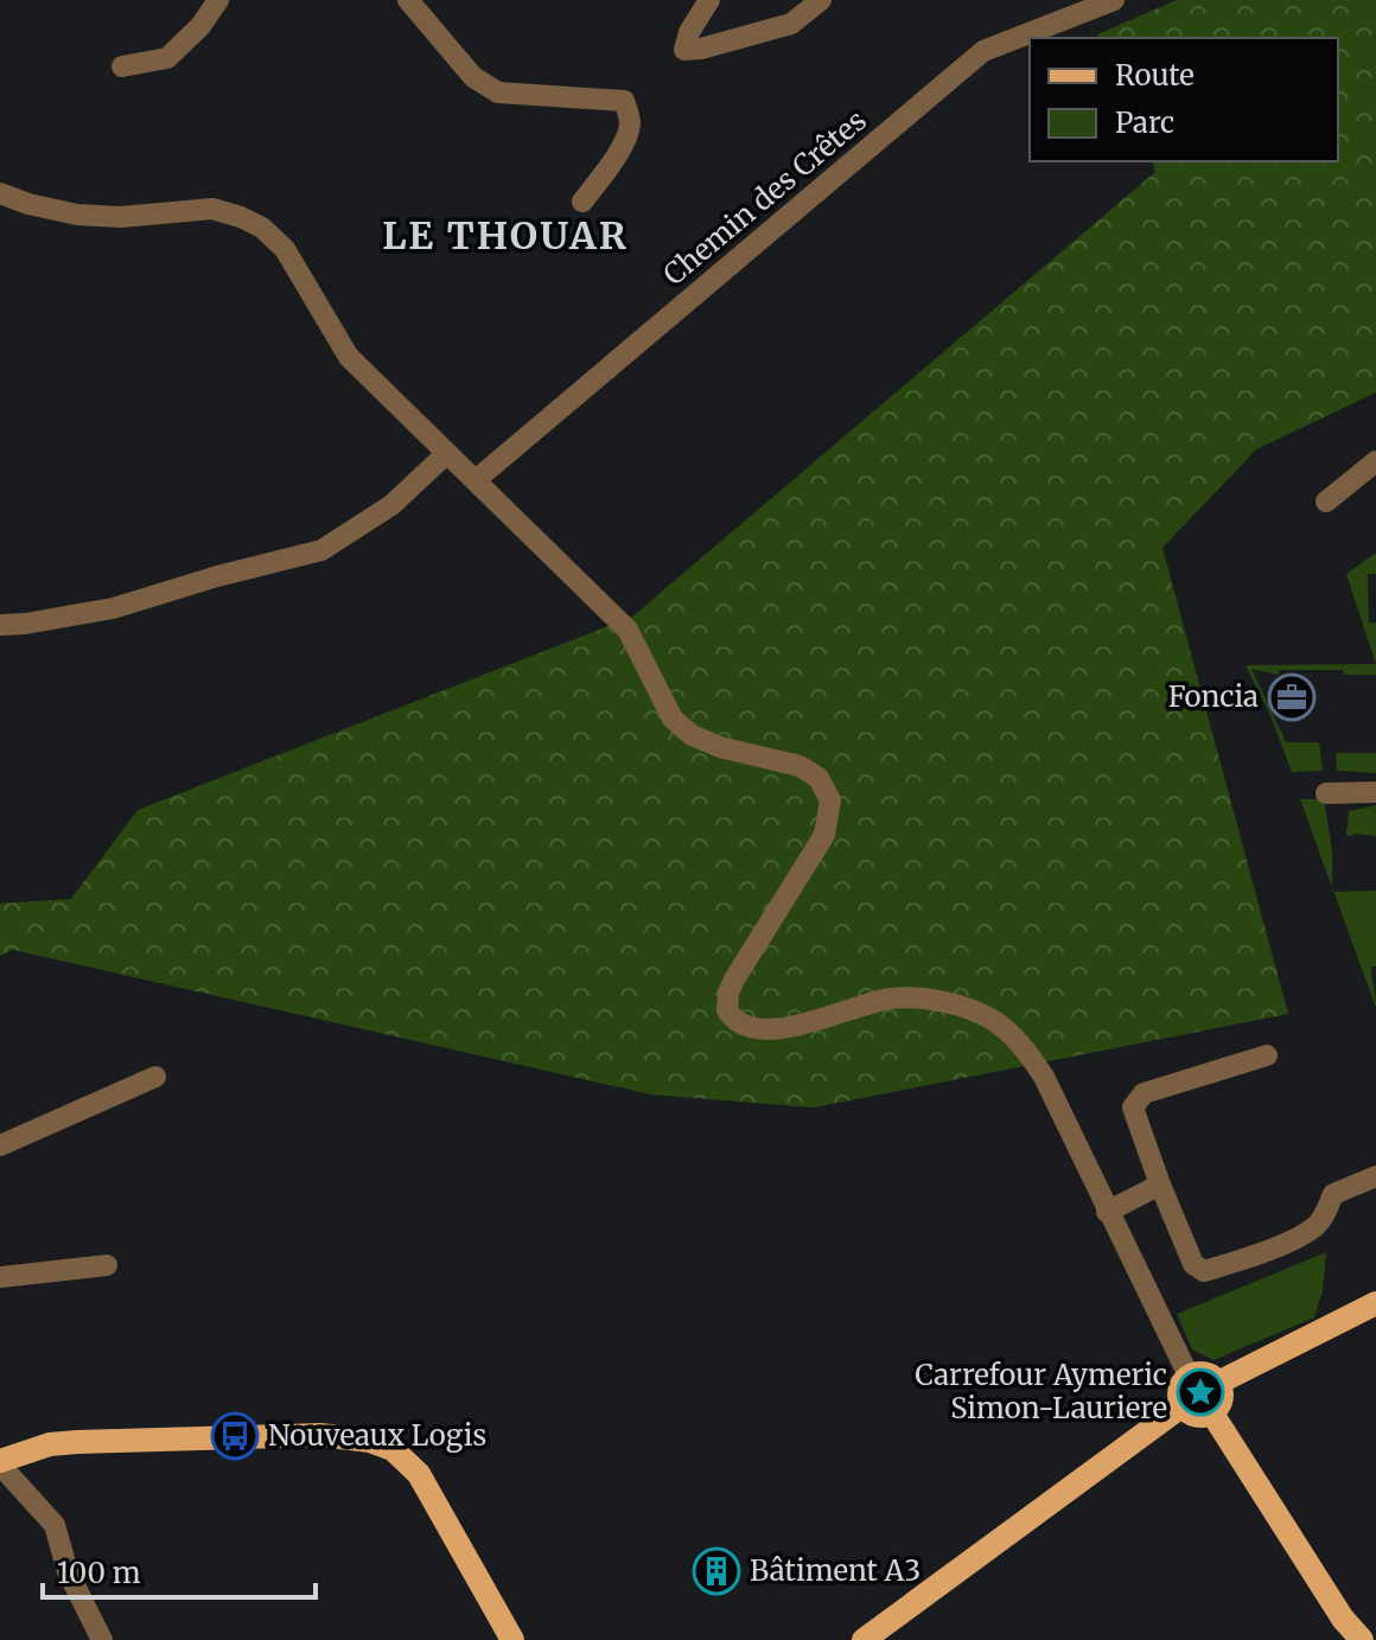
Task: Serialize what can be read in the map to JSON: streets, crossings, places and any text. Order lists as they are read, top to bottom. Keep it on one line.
{"streets":{"street":["Chemin des Crêtes"]},"districts":["LE THOUAR"],"places":{"office":["Foncia"],"place":["Carrefour Aymeric Simon-Lauriere"],"bus stop":["Nouveaux Logis"],"building":["Bâtiment A3"]},"legend":["Route","Parc"],"scale_bar":"100 m"}
